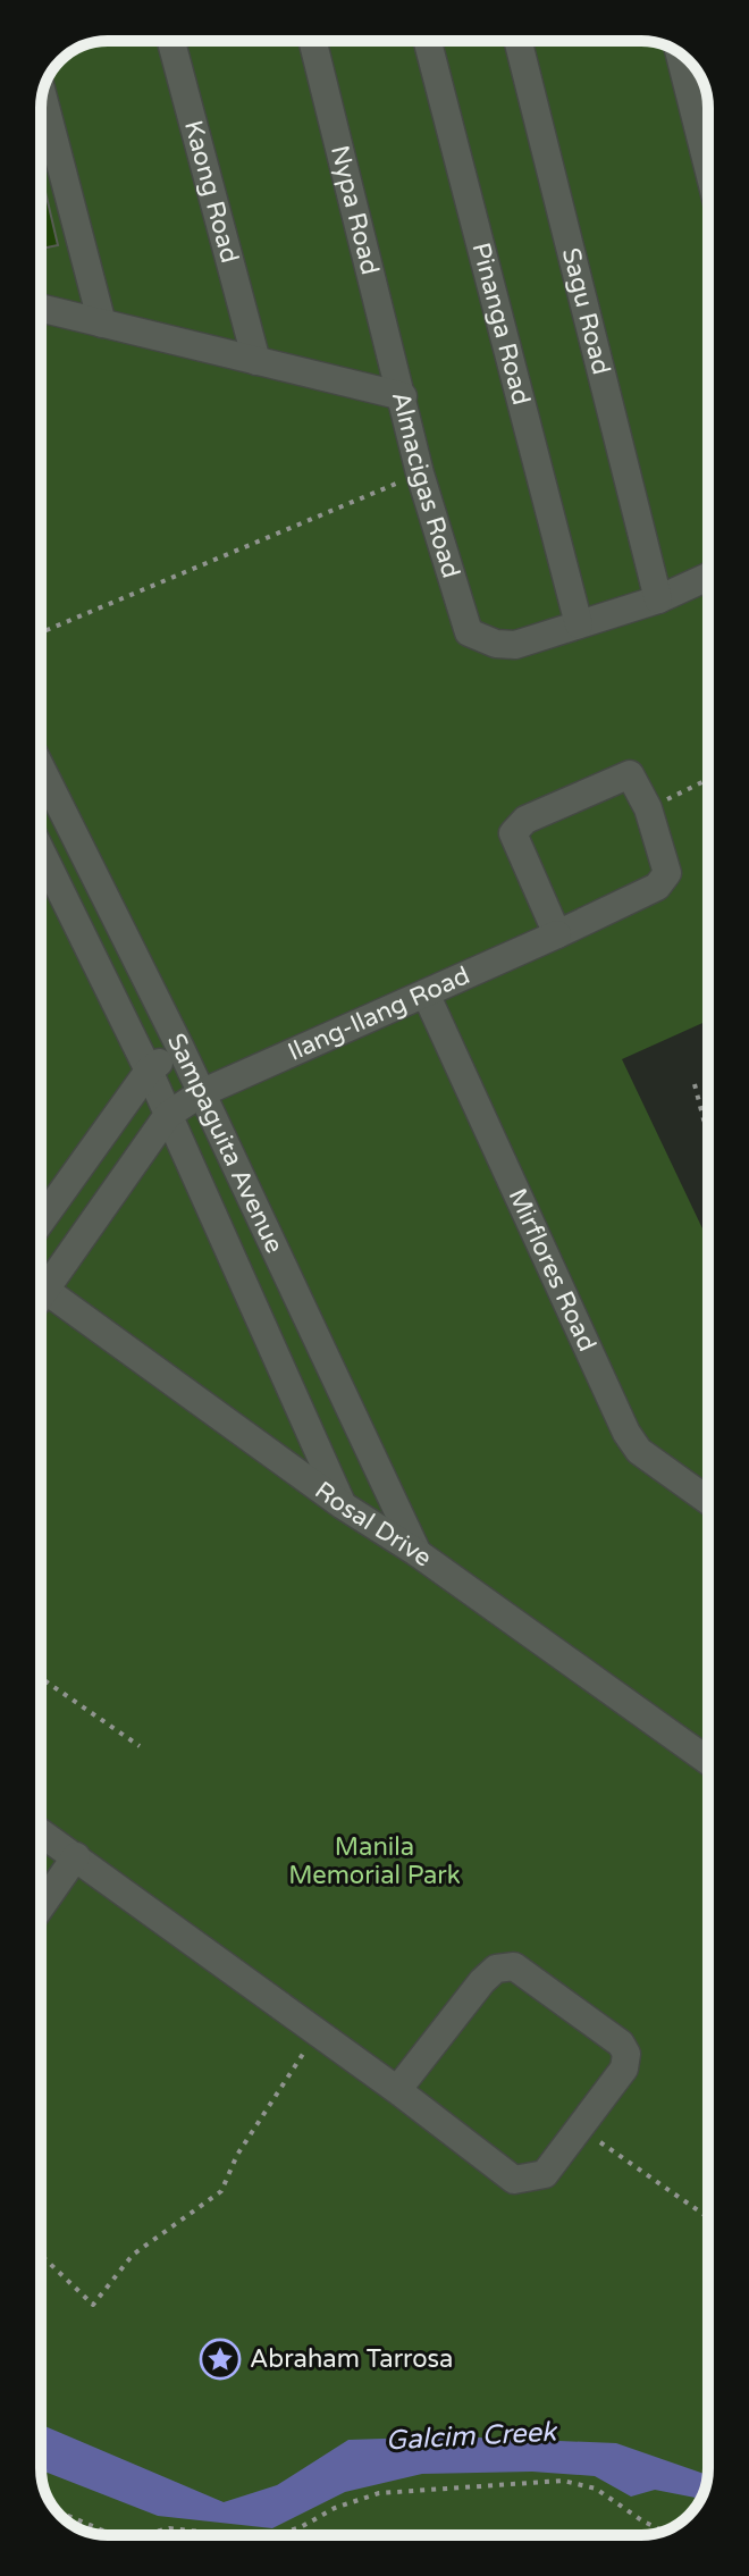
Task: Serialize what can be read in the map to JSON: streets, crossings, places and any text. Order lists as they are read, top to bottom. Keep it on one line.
{"streets":{"street":["Kaong Road","Nypa Road","Sagu Road","Pinanga Road","Almacigas Road","Ilang-Ilang Road","Sampaguita Avenue","Mirflores Road","Rosal Drive"]},"crossings":[["Kaong Road","Almacigas Road"],["Nypa Road","Almacigas Road"],["Sagu Road","Almacigas Road"],["Pinanga Road","Almacigas Road"],["Ilang-Ilang Road","Sampaguita Avenue"],["Ilang-Ilang Road","Mirflores Road"],["Sampaguita Avenue","Rosal Drive"]],"water":["Galcim Creek"],"parks":["Manila Memorial Park"],"places":{"place":["Abraham Tarrosa"]}}
